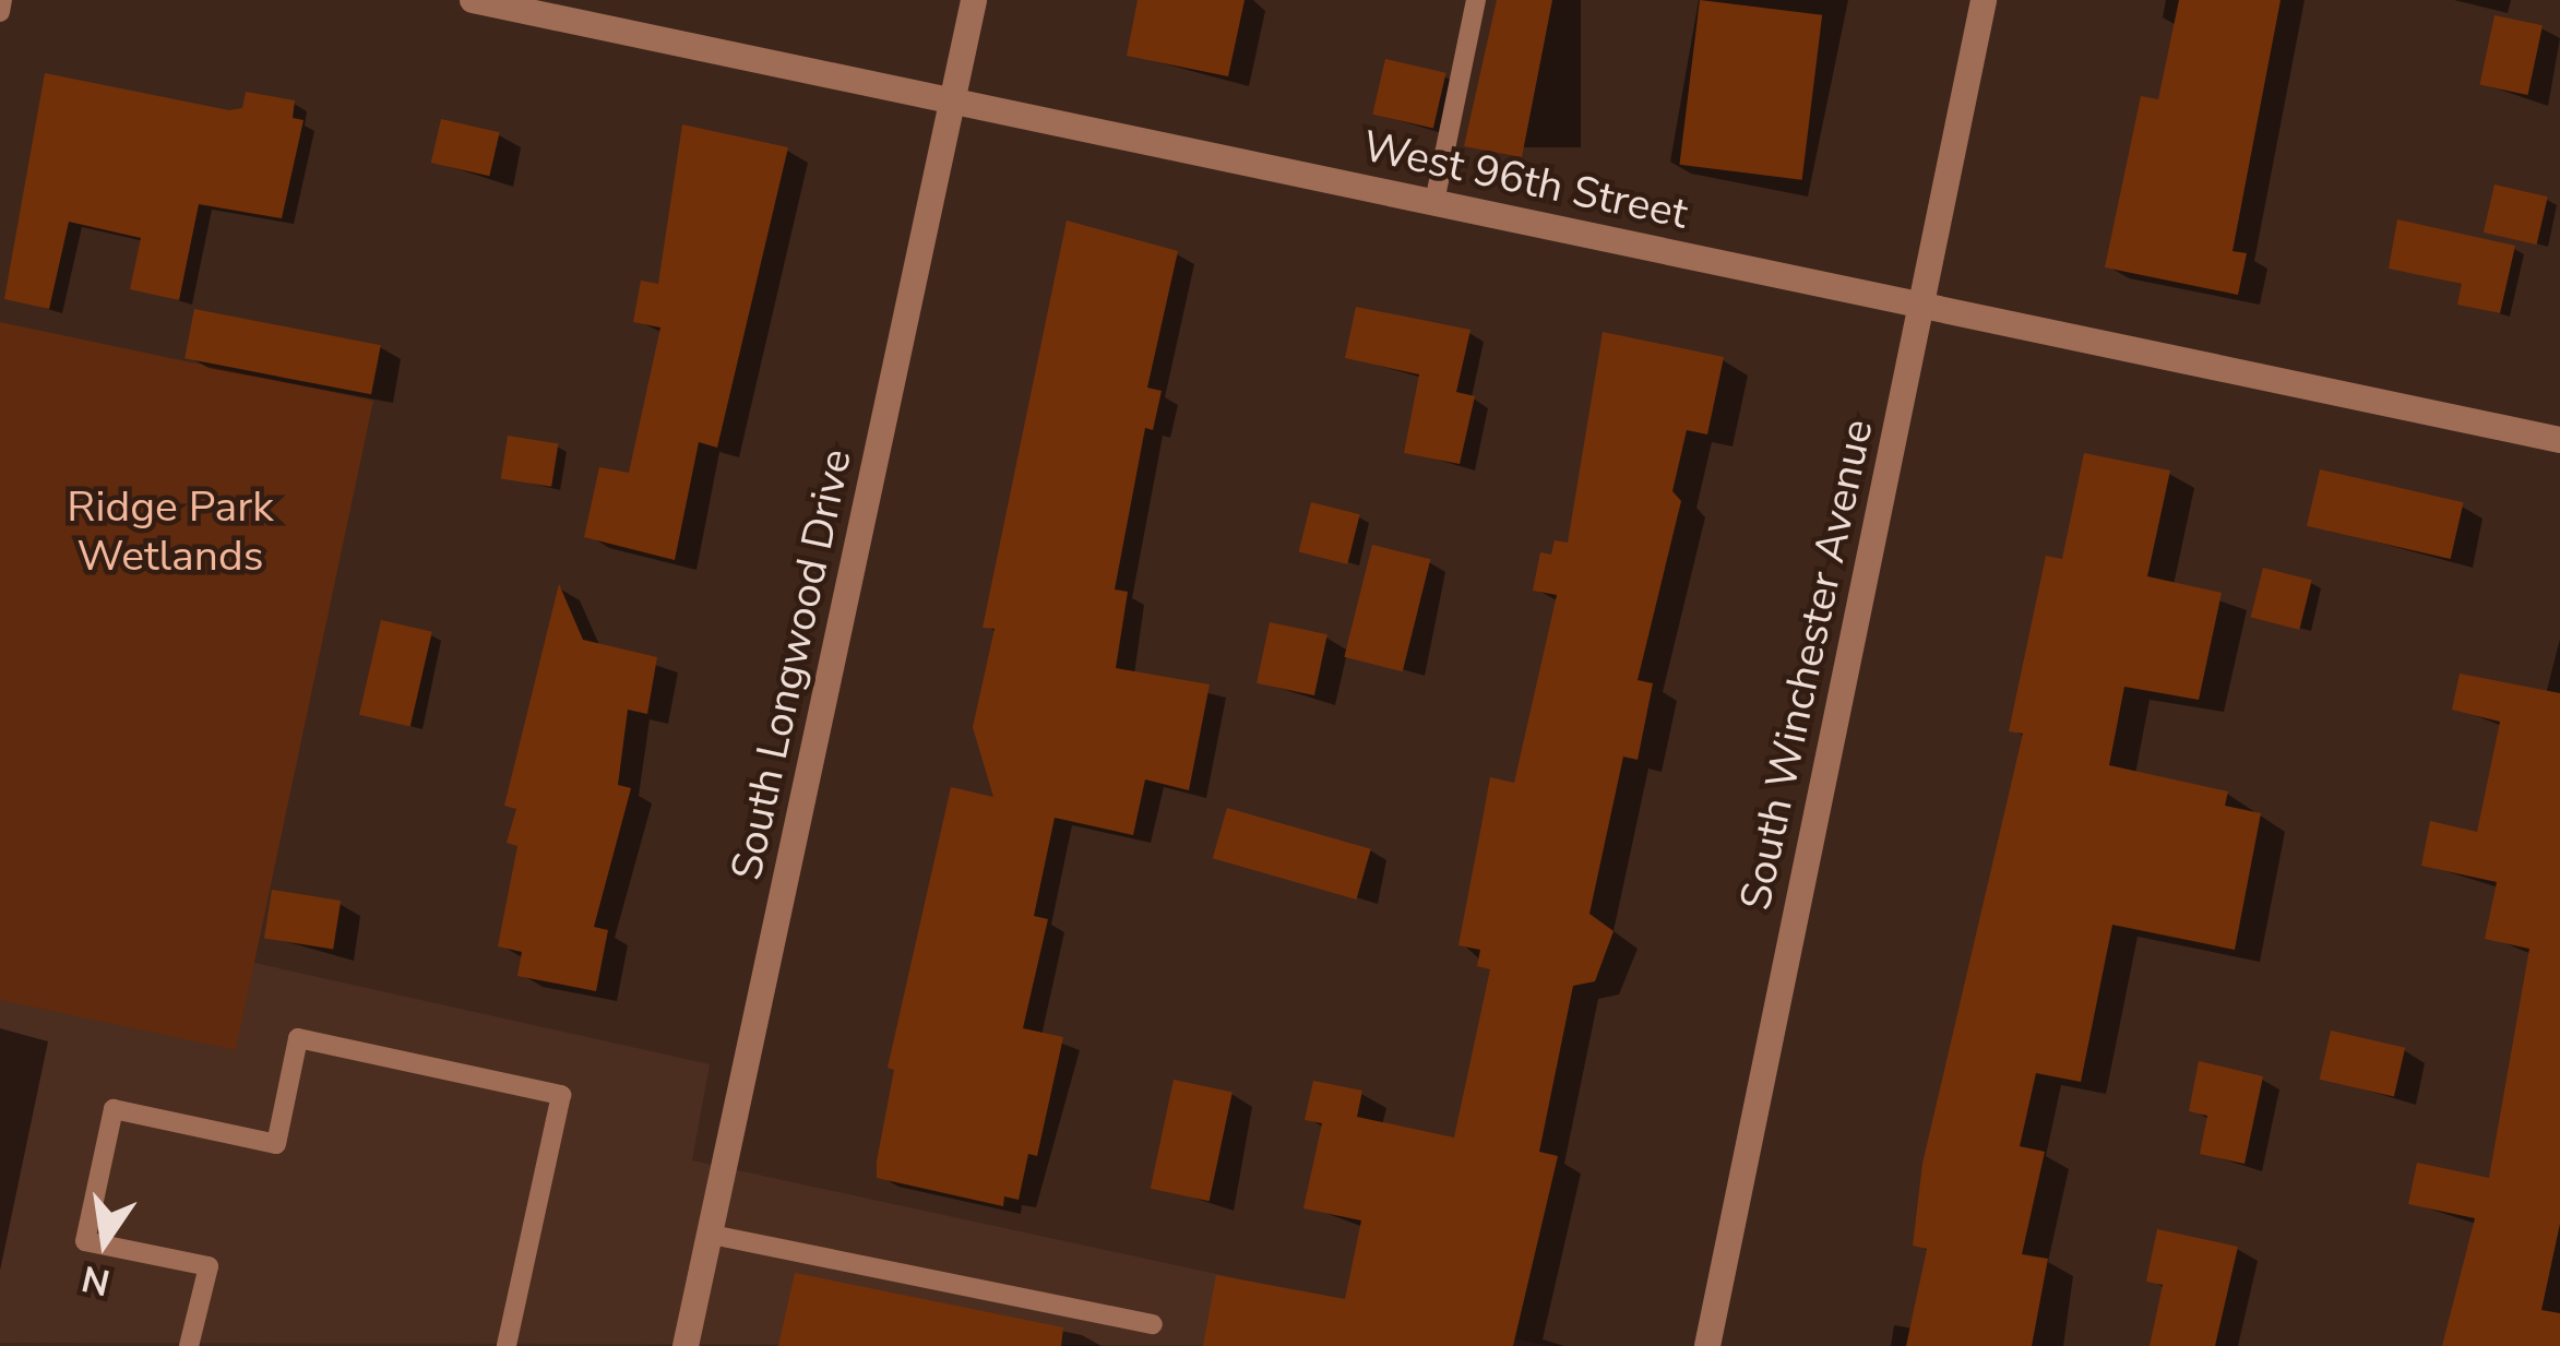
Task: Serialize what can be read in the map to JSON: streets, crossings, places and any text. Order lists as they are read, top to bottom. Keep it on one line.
{"streets":{"street":["West 96th Street","South Longwood Drive","South Winchester Avenue"]},"crossings":[["West 96th Street","South Longwood Drive"],["West 96th Street","South Winchester Avenue"]],"parks":["Ridge Park Wetlands"],"north":"bottom"}
